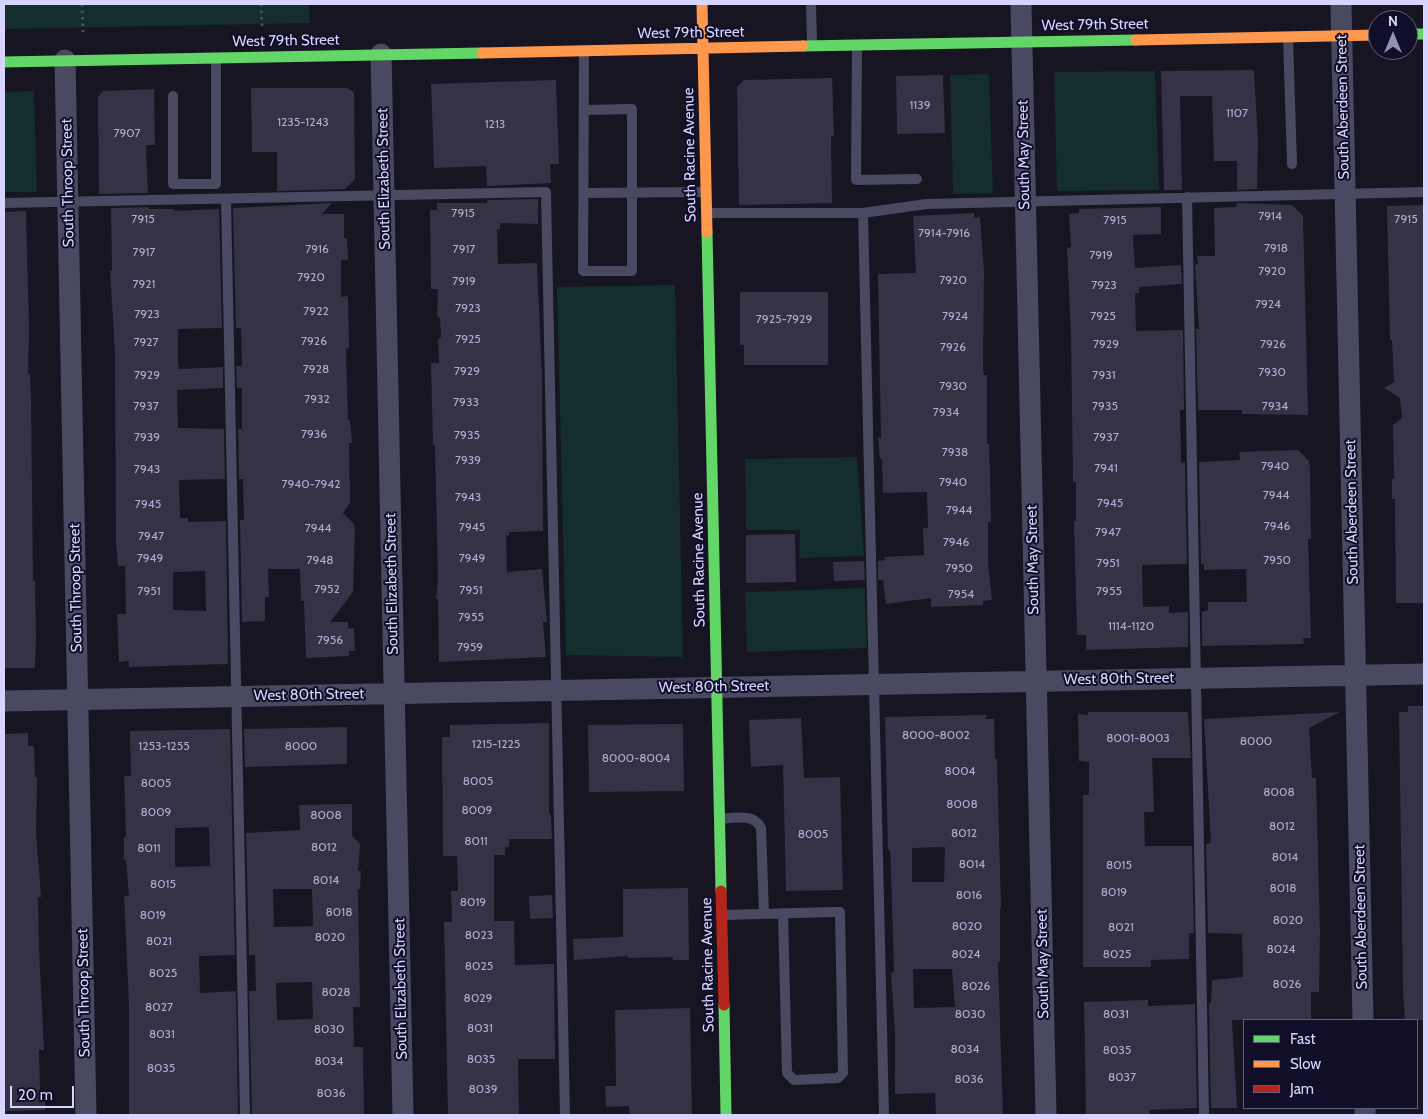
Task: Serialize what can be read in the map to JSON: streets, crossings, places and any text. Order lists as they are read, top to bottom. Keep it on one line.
{"streets":{"main road":["West 79th Street","South Racine Avenue"],"street":["South Aberdeen Street","South May Street","South Elizabeth Street","South Throop Street","West 80th Street"]},"crossings":[["West 79th Street","South Aberdeen Street"],["West 79th Street","South Racine Avenue"],["West 79th Street","South May Street"],["West 79th Street","South Elizabeth Street"],["West 79th Street","South Throop Street"],["South Aberdeen Street","West 80th Street"],["South Racine Avenue","West 80th Street"],["South May Street","West 80th Street"],["South Elizabeth Street","West 80th Street"],["South Throop Street","West 80th Street"]],"house_numbers":["1139","1107","1235-1243","1213","7907","7915","7914","7915","7915","7915","7914-7916","7918","7916","7917","7917","7919","7920","7920","7920","7919","7921","7923","7924","7923","7922","7923","7924","7925","7925-7929","7925","7926","7927","7929","7926","7926","7928","7929","7930","7929","7931","7930","7932","7933","7937","7935","7934","7934","7936","7935","7939","7937","7938","7939","7940","7941","7943","7940","7940-7942","7944","7943","7945","7945","7944","7946","7945","7944","7947","7947","7946","7949","7949","7948","7950","7951","7950","7952","7951","7951","7955","7954","7955","1114-1120","7956","7959","8000-8002","8001-8003","8000","1215-1225","1253-1255","8000","8000-8004","8004","8005","8005","8008","8008","8009","8009","8008","8012","8012","8005","8011","8012","8011","8014","8014","8015","8014","8015","8018","8019","8016","8019","8018","8019","8020","8020","8021","8023","8020","8021","8024","8024","8025","8025","8025","8026","8026","8028","8029","8027","8030","8031","8031","8030","8031","8034","8035","8035","8034","8035","8037","8036","8039","8036"],"legend":["Fast","Slow","Jam"],"scale_bar":"20 m","north":"top"}
